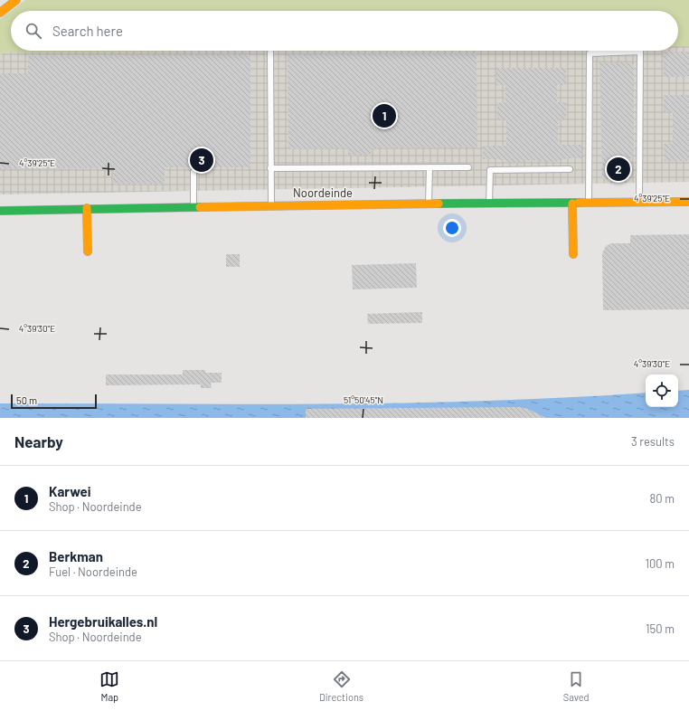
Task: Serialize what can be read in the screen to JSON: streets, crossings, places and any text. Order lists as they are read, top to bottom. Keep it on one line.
{"streets":{"main road":["Noordeinde"]},"scale_bar":"50 m","page":{"search":"Search here","pins":["1","3","2"],"scale":"50 m","heading":["Nearby","3 results"],"list":[{"mark":"1","name":"Karwei","note":"Shop · Noordeinde","value":"80 m"},{"mark":"2","name":"Berkman","note":"Fuel · Noordeinde","value":"100 m"},{"mark":"3","name":"Hergebruikalles.nl","note":"Shop · Noordeinde","value":"150 m"}],"nav":["Map","Directions","Saved"]},"coordinates":["4°39'25\"E","4°39'30\"E","51°50'45\"N"]}
